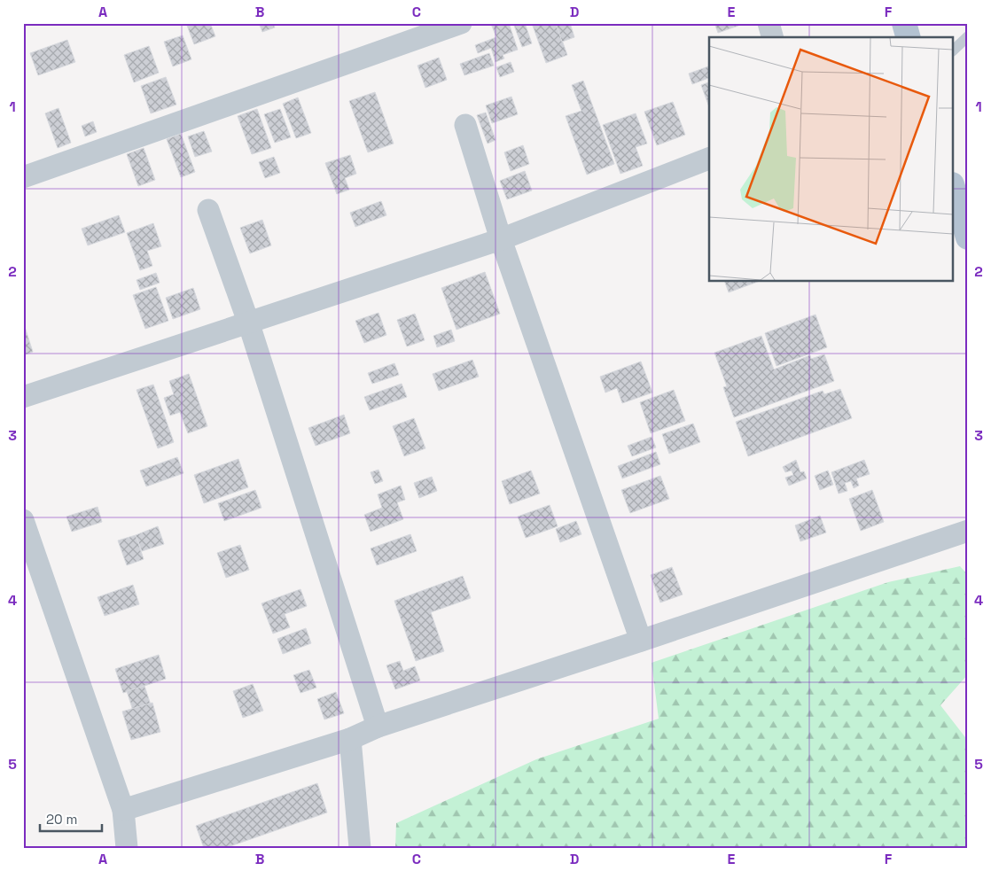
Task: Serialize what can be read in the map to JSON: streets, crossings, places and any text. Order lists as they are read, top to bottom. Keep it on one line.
{"scale_bar":"20 m","grid":{"columns":["A","B","C","D","E","F"],"rows":["1","2","3","4","5"]}}
